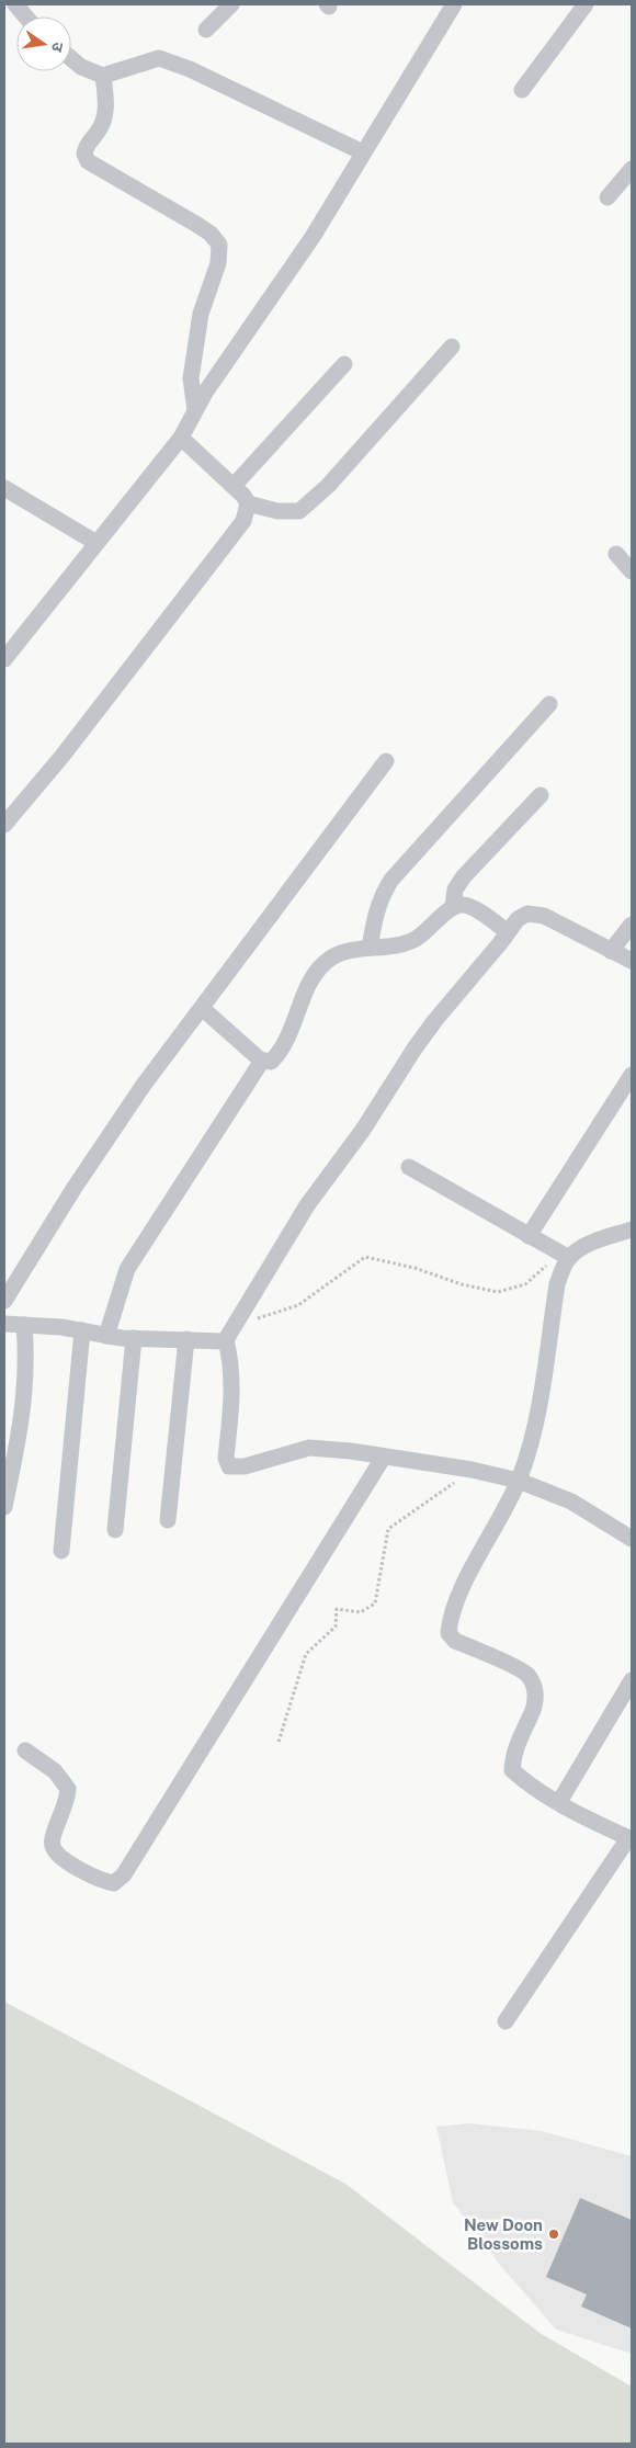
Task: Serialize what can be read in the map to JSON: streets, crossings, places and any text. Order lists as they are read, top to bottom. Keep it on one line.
{"places":["New Doon Blossoms"],"north":"right"}
